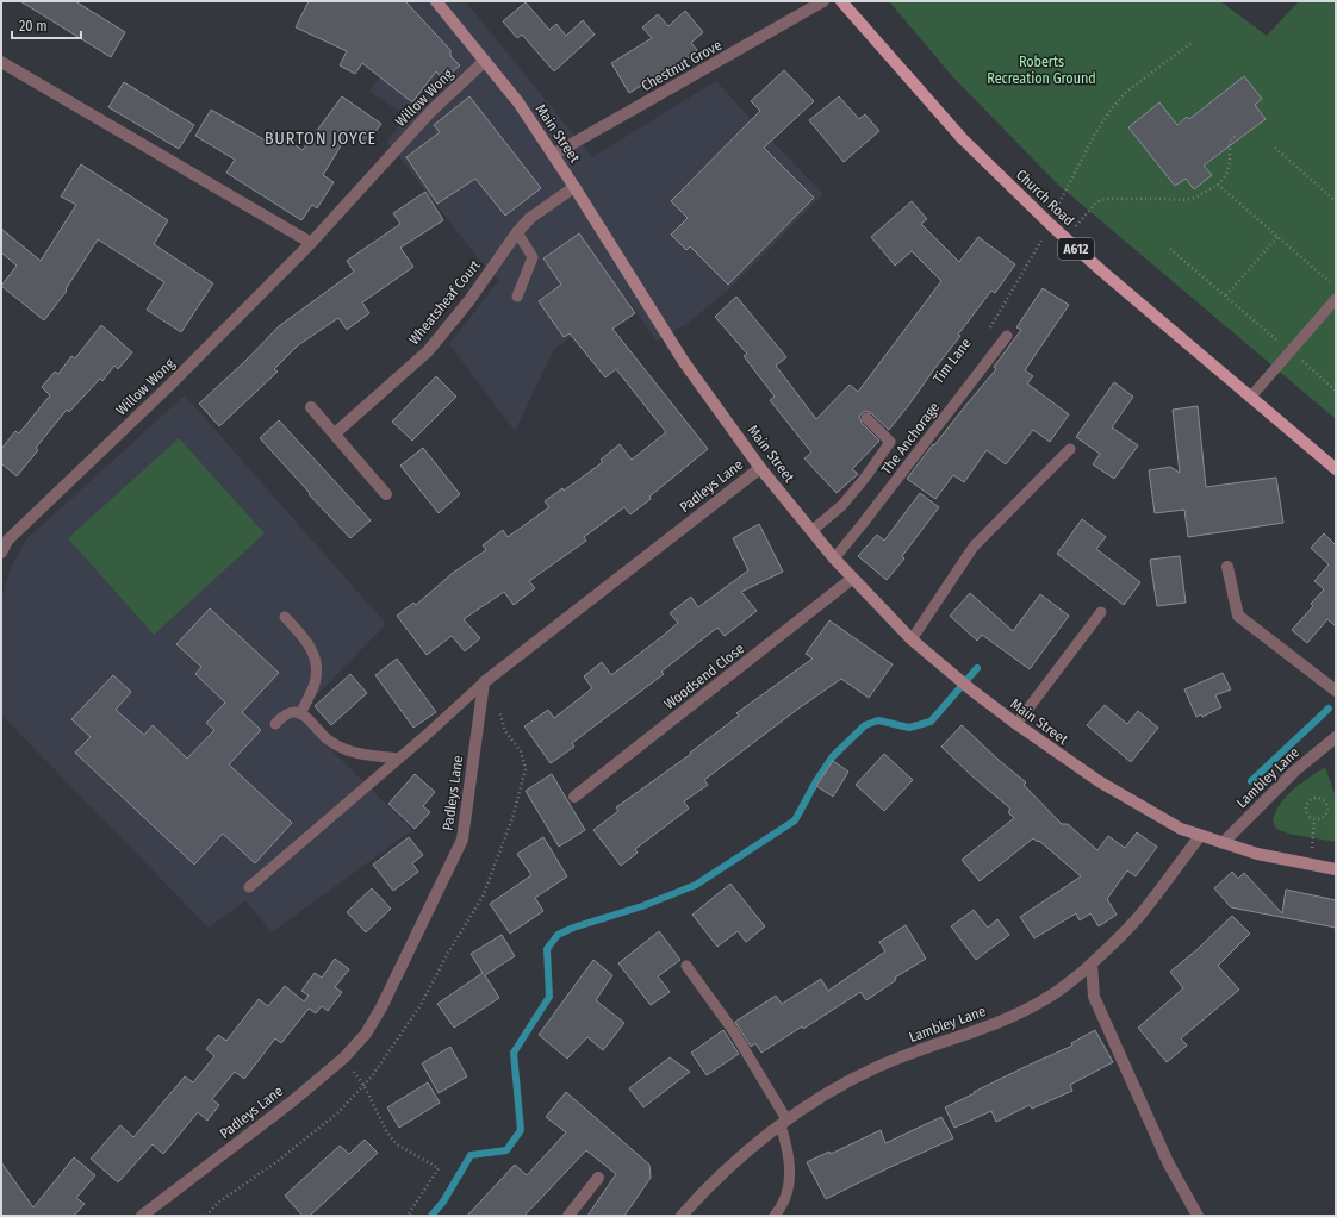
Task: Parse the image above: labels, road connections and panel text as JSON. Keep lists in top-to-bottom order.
{
  "streets": {
    "main road": ["Church Road", "A612"],
    "street": [
      "Chestnut Grove",
      "Willow Wong",
      "Main Street",
      "Wheatsheaf Court",
      "Padleys Lane",
      "Woodsend Close",
      "Lambley Lane"
    ],
    "lane": ["The Anchorage"],
    "path": ["Tim Lane"]
  },
  "crossings": [
    ["Chestnut Grove", "Main Street"],
    ["Willow Wong", "Main Street"],
    ["Main Street", "Wheatsheaf Court"],
    ["Main Street", "The Anchorage"],
    ["Main Street", "Padleys Lane"],
    ["Main Street", "Woodsend Close"],
    ["Main Street", "Lambley Lane"],
    ["Church Road", "Tim Lane"]
  ],
  "districts": ["BURTON JOYCE"],
  "parks": ["Roberts Recreation Ground"],
  "scale_bar": "20 m"
}
